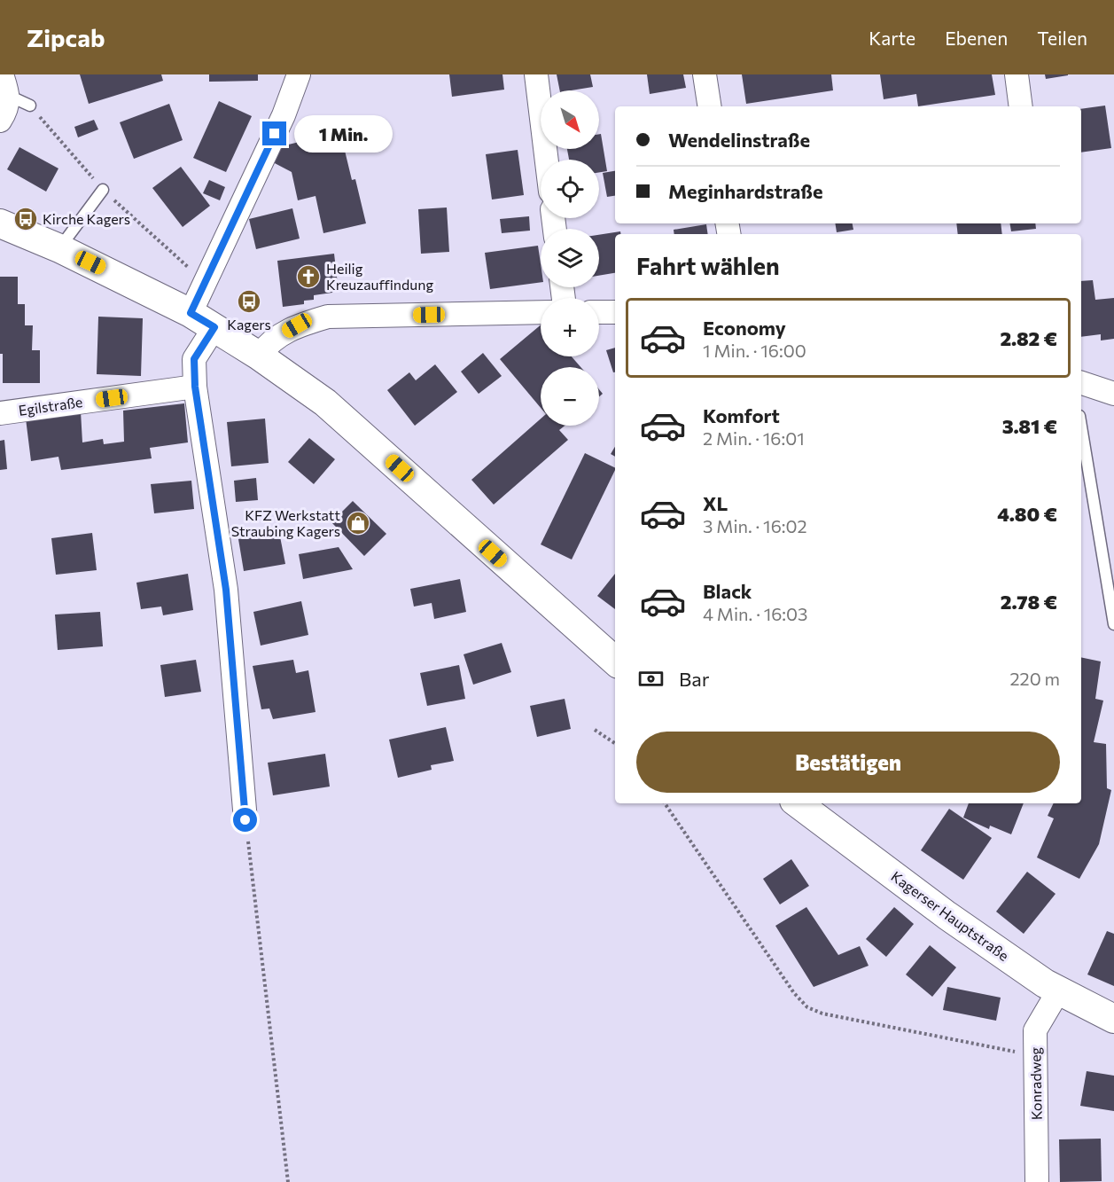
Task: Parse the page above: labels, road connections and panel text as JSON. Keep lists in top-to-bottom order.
{
  "streets": {
    "street": ["Egilstraße", "Kagerser Hauptstraße", "Konradweg"]
  },
  "crossings": [
    ["Kagerser Hauptstraße", "Konradweg"]
  ],
  "places": {
    "bus stop": ["Kirche Kagers", "Kagers"],
    "church": ["Heilig Kreuzauffindung"],
    "shop": ["KFZ Werkstatt Straubing Kagers"]
  },
  "north": "bottom right",
  "page": {
    "header": "Zipcab",
    "nav": ["Karte", "Ebenen", "Teilen"],
    "map_buttons": ["+", "−"],
    "banner": ["Wendelinstraße", "Meginhardstraße"],
    "bubble": "1 Min.",
    "heading": "Fahrt wählen",
    "list": [
      {
        "name": "Economy",
        "note": "1 Min. · 16:00",
        "value": "2.82 €"
      },
      {
        "name": "Komfort",
        "note": "2 Min. · 16:01",
        "value": "3.81 €"
      },
      {
        "name": "XL",
        "note": "3 Min. · 16:02",
        "value": "4.80 €"
      },
      {
        "name": "Black",
        "note": "4 Min. · 16:03",
        "value": "2.78 €"
      }
    ],
    "pay": ["Bar", "220 m"],
    "buttons": "Bestätigen"
  }
}
